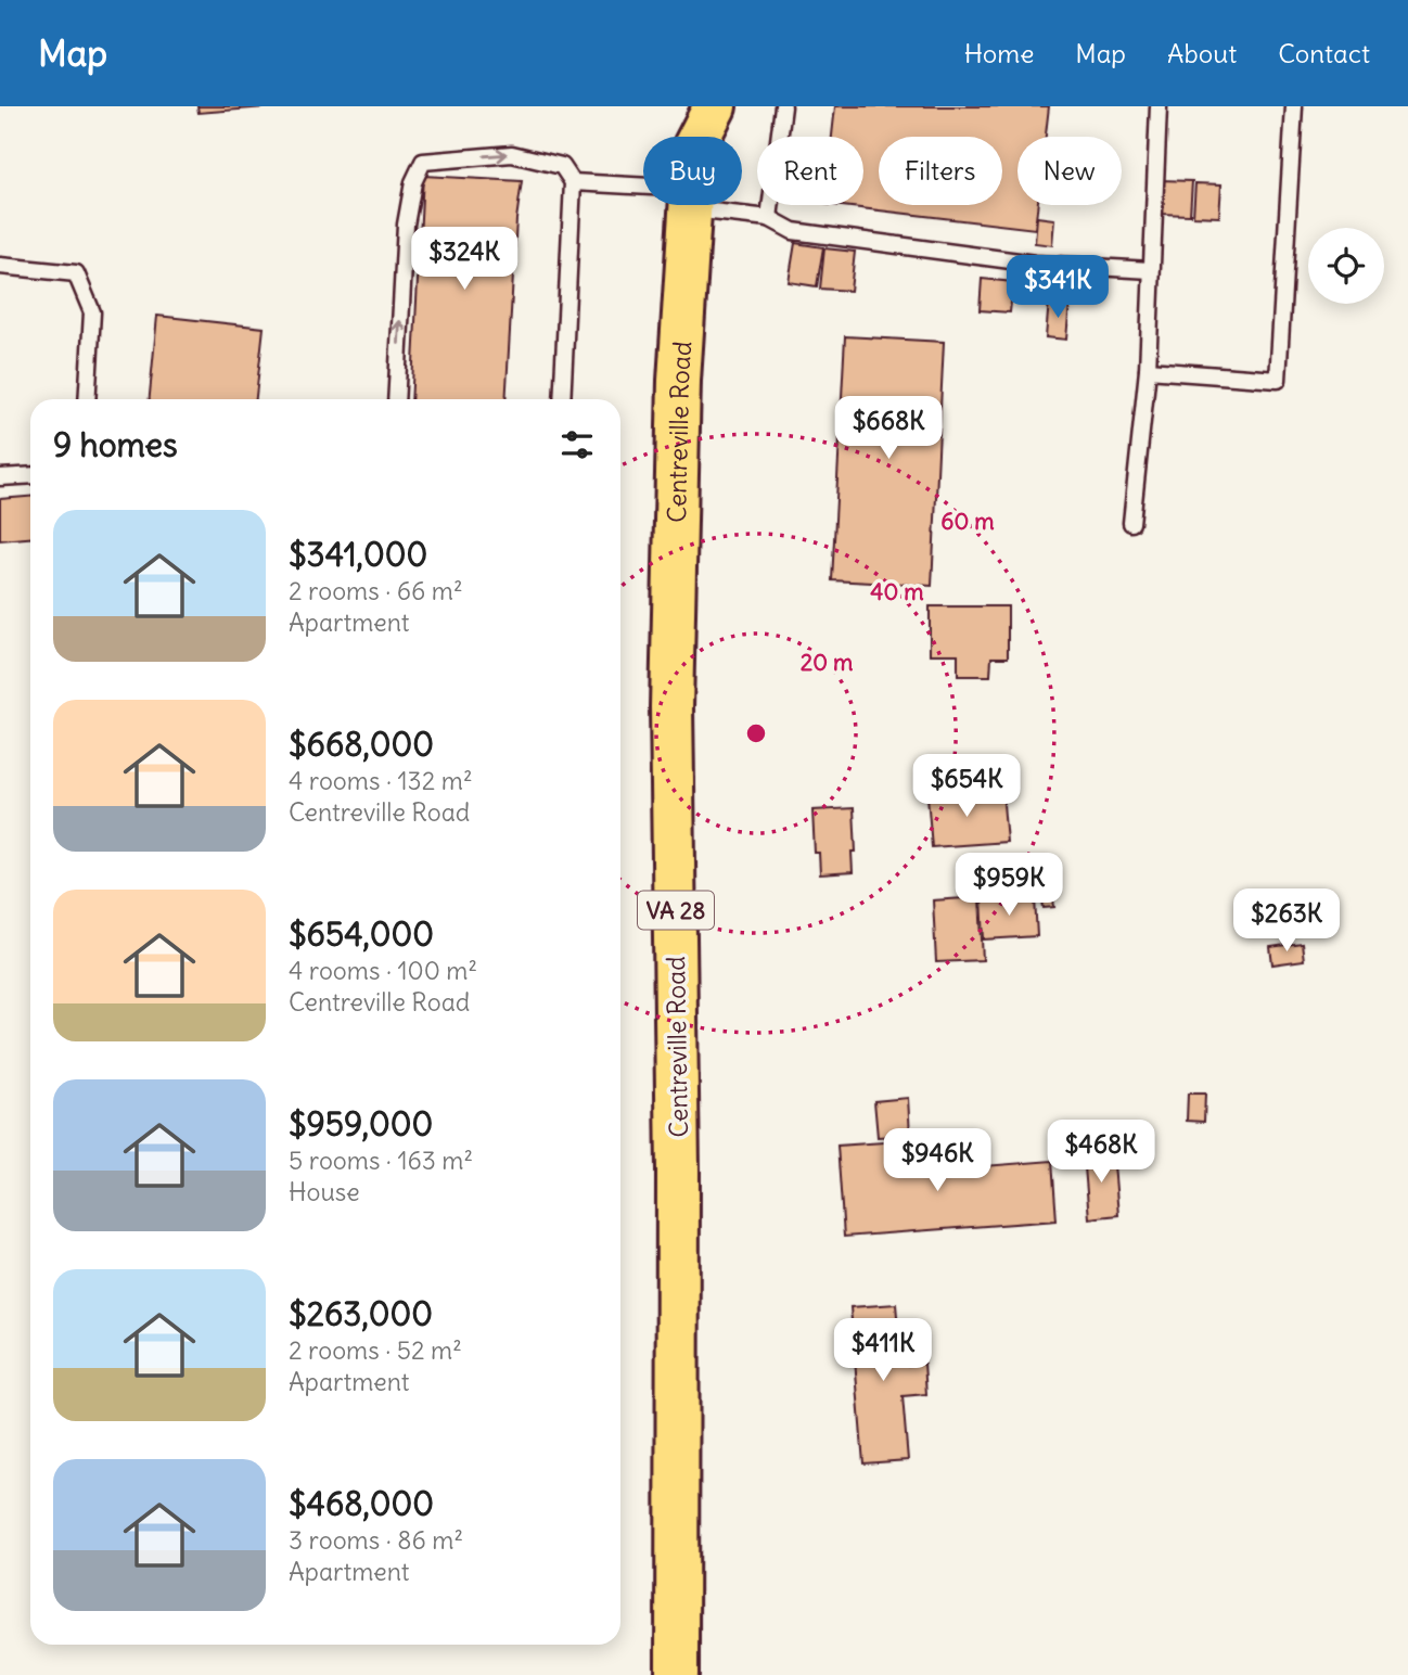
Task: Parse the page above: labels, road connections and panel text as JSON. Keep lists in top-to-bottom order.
{
  "streets": {
    "highway": ["Centreville Road", "VA 28"]
  },
  "page": {
    "header": "Map",
    "nav": [
      "Home",
      "Map",
      "About",
      "Contact"
    ],
    "chip": [
      "Buy",
      "Rent",
      "Filters",
      "New"
    ],
    "price": [
      "$324K",
      "$341K",
      "$668K",
      "$654K",
      "$959K",
      "$263K",
      "$468K",
      "$946K",
      "$411K"
    ],
    "heading": "9 homes",
    "list": [
      {
        "name": "$341,000",
        "note": "2 rooms · 66 m² · Apartment"
      },
      {
        "name": "$668,000",
        "note": "4 rooms · 132 m² · Centreville Road"
      },
      {
        "name": "$654,000",
        "note": "4 rooms · 100 m² · Centreville Road"
      },
      {
        "name": "$959,000",
        "note": "5 rooms · 163 m² · House"
      },
      {
        "name": "$263,000",
        "note": "2 rooms · 52 m² · Apartment"
      },
      {
        "name": "$468,000",
        "note": "3 rooms · 86 m² · Apartment"
      }
    ]
  },
  "rings": ["60 m", "40 m", "20 m"]
}
